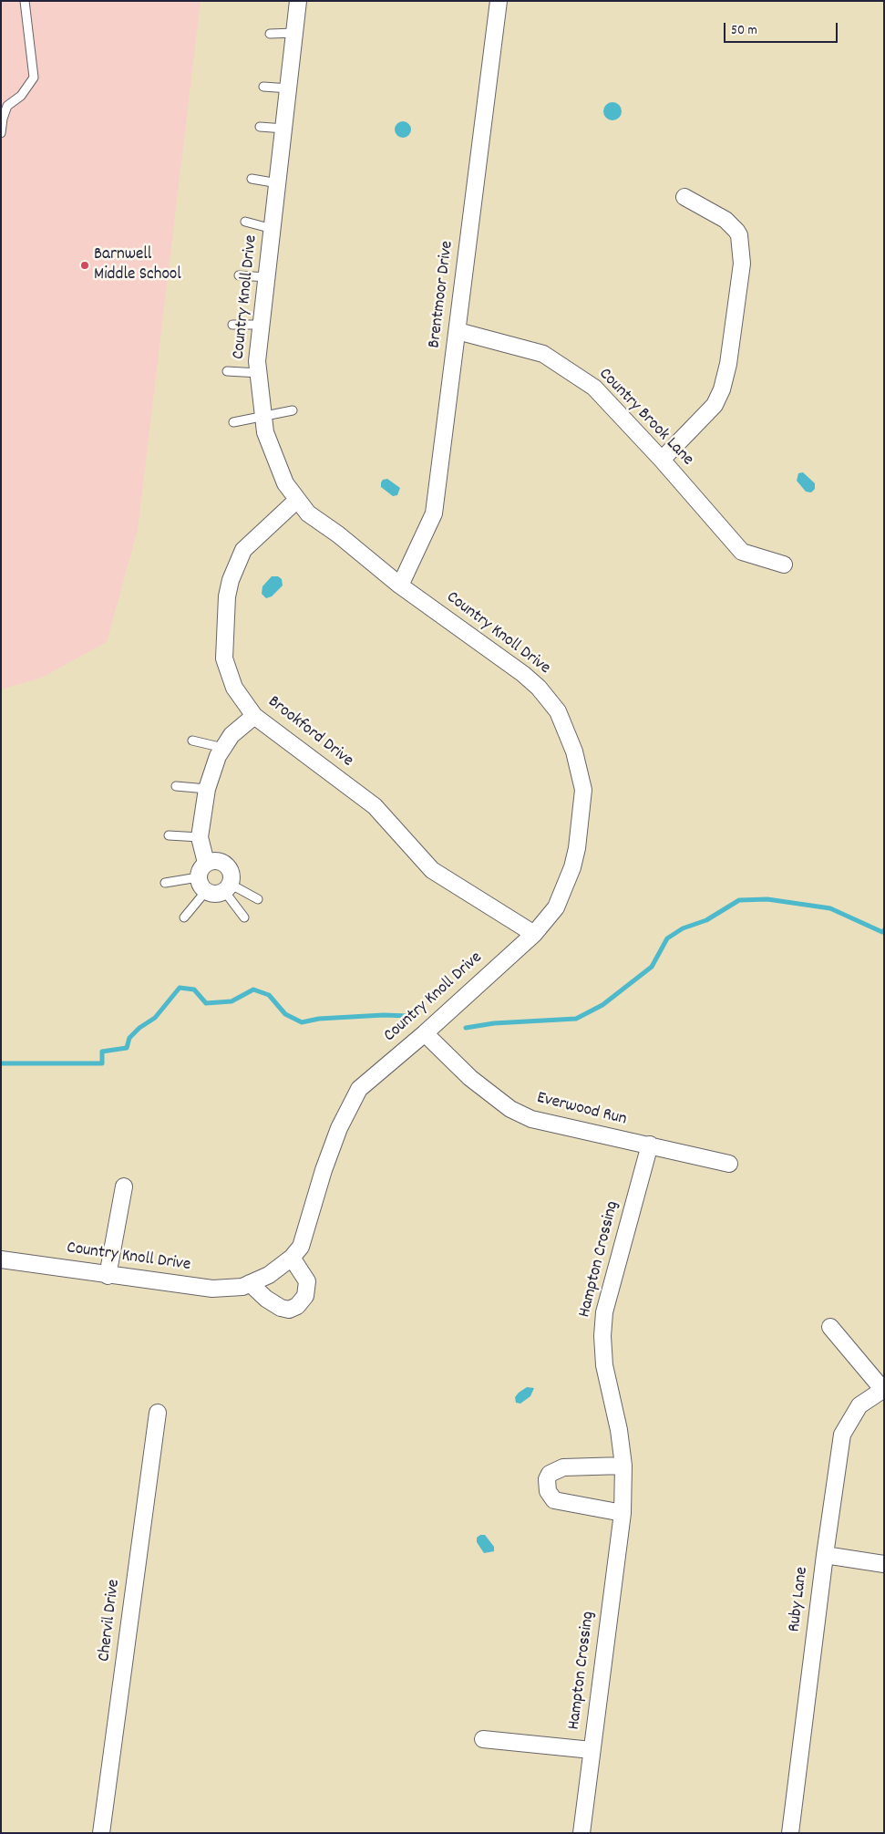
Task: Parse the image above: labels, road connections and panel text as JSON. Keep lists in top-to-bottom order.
{
  "streets": {
    "street": [
      "Brentmoor Drive",
      "Country Knoll Drive",
      "Country Brook Lane",
      "Brookford Drive",
      "Everwood Run",
      "Hampton Crossing",
      "Ruby Lane",
      "Chervil Drive"
    ]
  },
  "crossings": [
    ["Brentmoor Drive", "Country Knoll Drive"],
    ["Brentmoor Drive", "Country Brook Lane"],
    ["Country Knoll Drive", "Brookford Drive"],
    ["Country Knoll Drive", "Everwood Run"],
    ["Everwood Run", "Hampton Crossing"]
  ],
  "places": ["Barnwell Middle School"],
  "scale_bar": "50 m"
}
